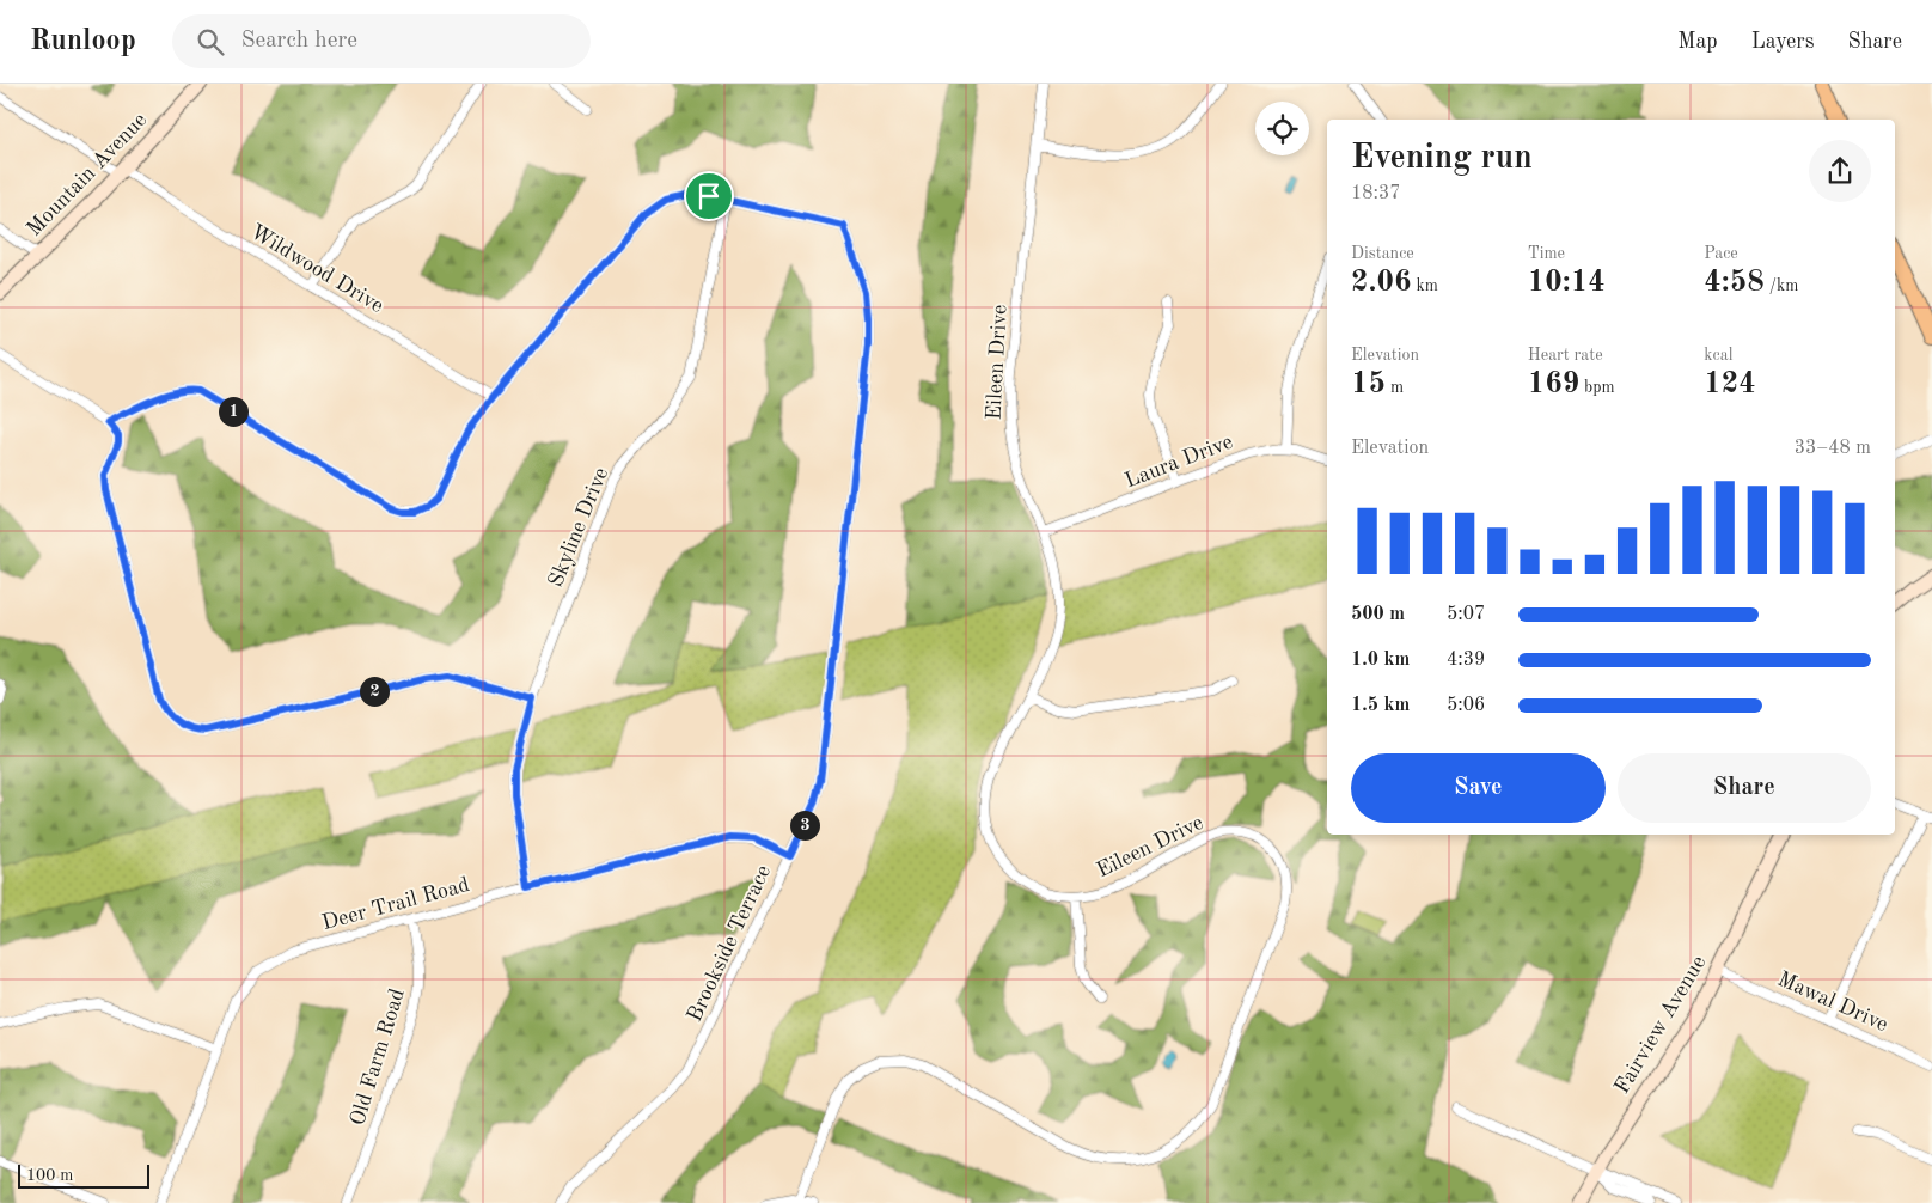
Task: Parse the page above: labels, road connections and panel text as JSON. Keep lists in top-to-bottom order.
{
  "streets": {
    "main road": ["Mountain Avenue", "Fairview Avenue"],
    "street": [
      "Wildwood Drive",
      "Eileen Drive",
      "Laura Drive",
      "Skyline Drive",
      "Deer Trail Road",
      "Brookside Terrace",
      "Mawal Drive",
      "Old Farm Road"
    ]
  },
  "crossings": [
    ["Mountain Avenue", "Wildwood Drive"],
    ["Eileen Drive", "Laura Drive"],
    ["Skyline Drive", "Deer Trail Road"],
    ["Skyline Drive", "Brookside Terrace"],
    ["Deer Trail Road", "Brookside Terrace"],
    ["Deer Trail Road", "Old Farm Road"],
    ["Mawal Drive", "Fairview Avenue"]
  ],
  "scale_bar": "100 m",
  "page": {
    "header": "Runloop",
    "search": "Search here",
    "nav": ["Map", "Layers", "Share"],
    "heading": ["Evening run", "18:37"],
    "stats": [
      ["Distance", "2.06 km"],
      ["Time", "10:14"],
      ["Pace", "4:58 /km"],
      ["Elevation", "15 m"],
      ["Heart rate", "169 bpm"],
      ["kcal", "124"]
    ],
    "pins": ["1", "2", "3"],
    "chart": ["Elevation", "33–48 m"],
    "list": [
      {
        "name": "500 m",
        "note": "5:07"
      },
      {
        "name": "1.0 km",
        "note": "4:39"
      },
      {
        "name": "1.5 km",
        "note": "5:06"
      }
    ],
    "buttons": ["Save", "Share"],
    "scale": "100 m"
  }
}
